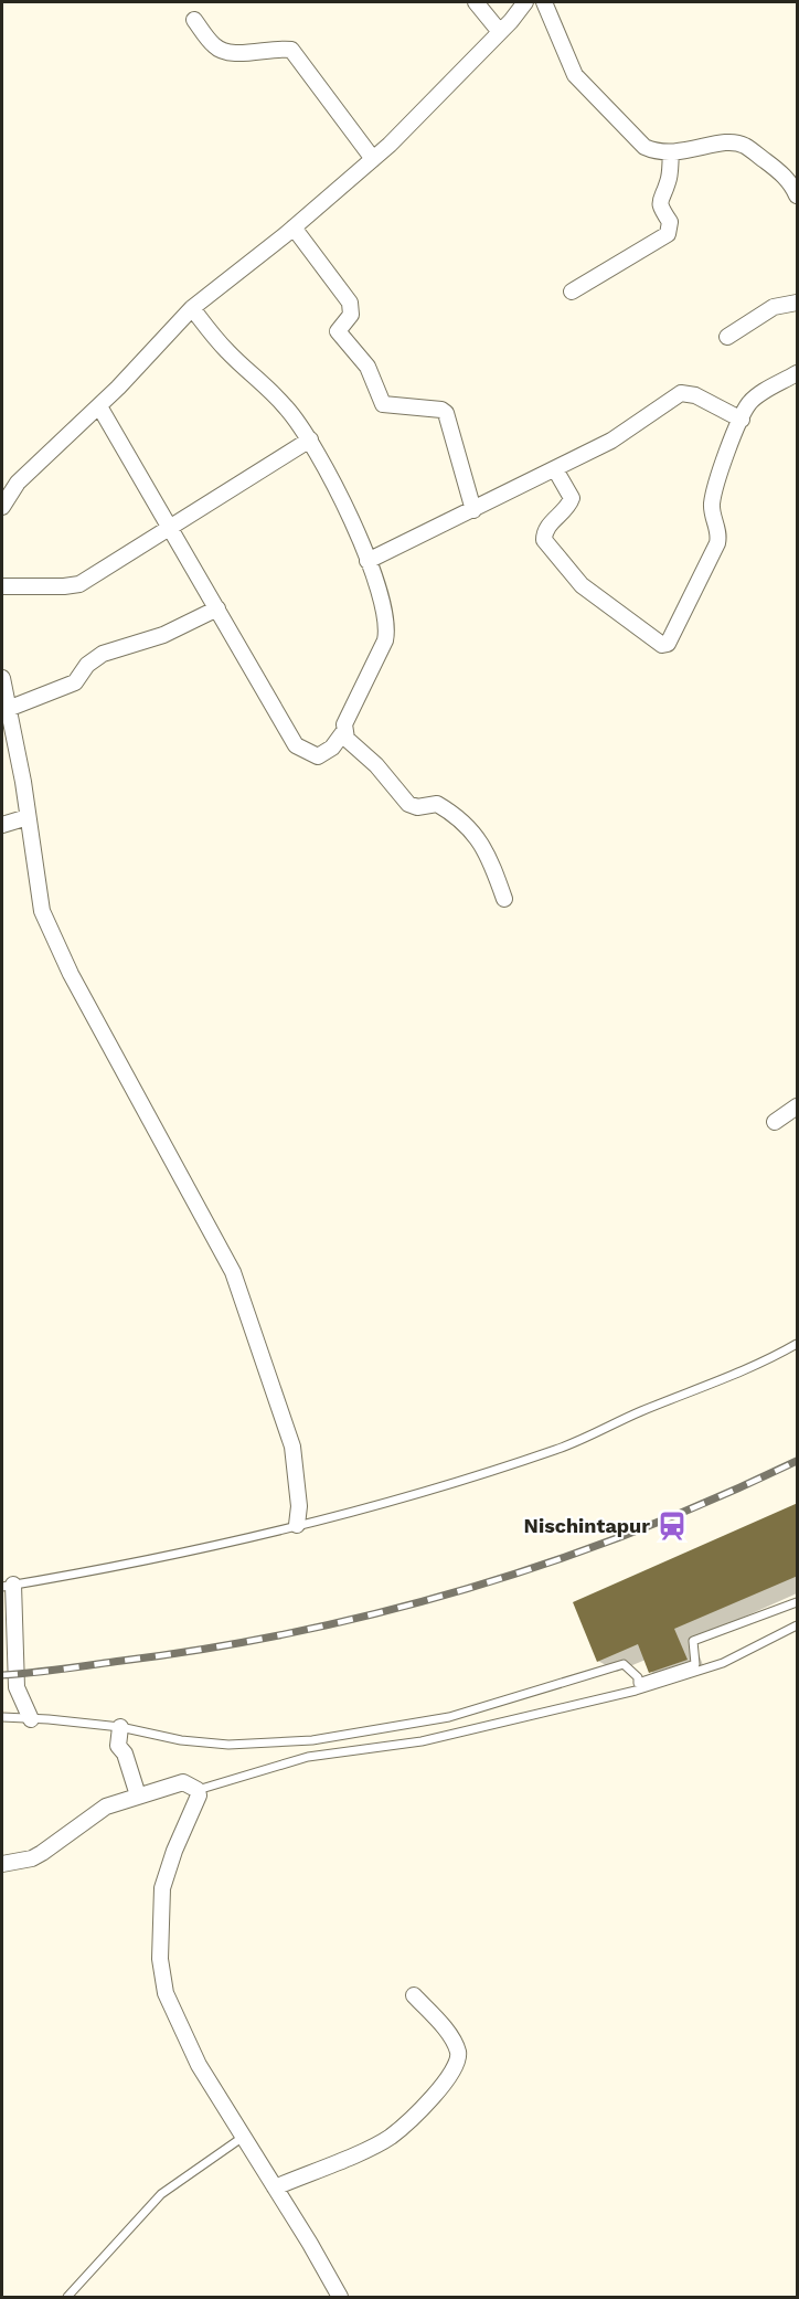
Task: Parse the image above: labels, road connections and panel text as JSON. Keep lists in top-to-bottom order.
{
  "places": {
    "station": ["Nischintapur"]
  }
}
